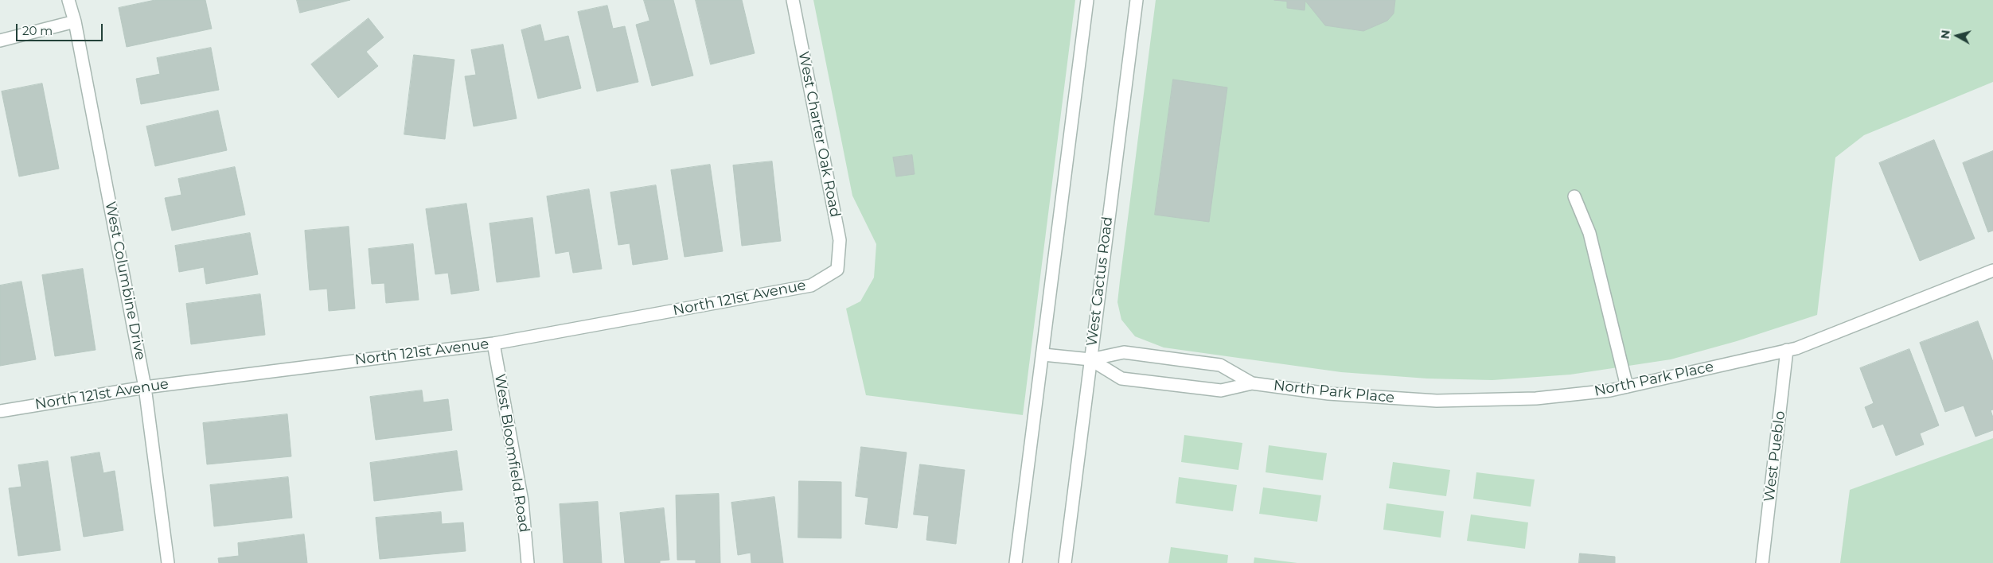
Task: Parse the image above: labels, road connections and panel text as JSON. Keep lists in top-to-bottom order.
{
  "streets": {
    "street": [
      "West Charter Oak Road",
      "West Columbine Drive",
      "West Cactus Road",
      "North 121st Avenue",
      "North Park Place",
      "West Bloomfield Road",
      "West Pueblo"
    ]
  },
  "crossings": [
    ["West Charter Oak Road", "North 121st Avenue"],
    ["West Columbine Drive", "North 121st Avenue"],
    ["West Cactus Road", "North Park Place"],
    ["North 121st Avenue", "West Bloomfield Road"],
    ["North Park Place", "West Pueblo"]
  ],
  "scale_bar": "20 m",
  "north": "left"
}
